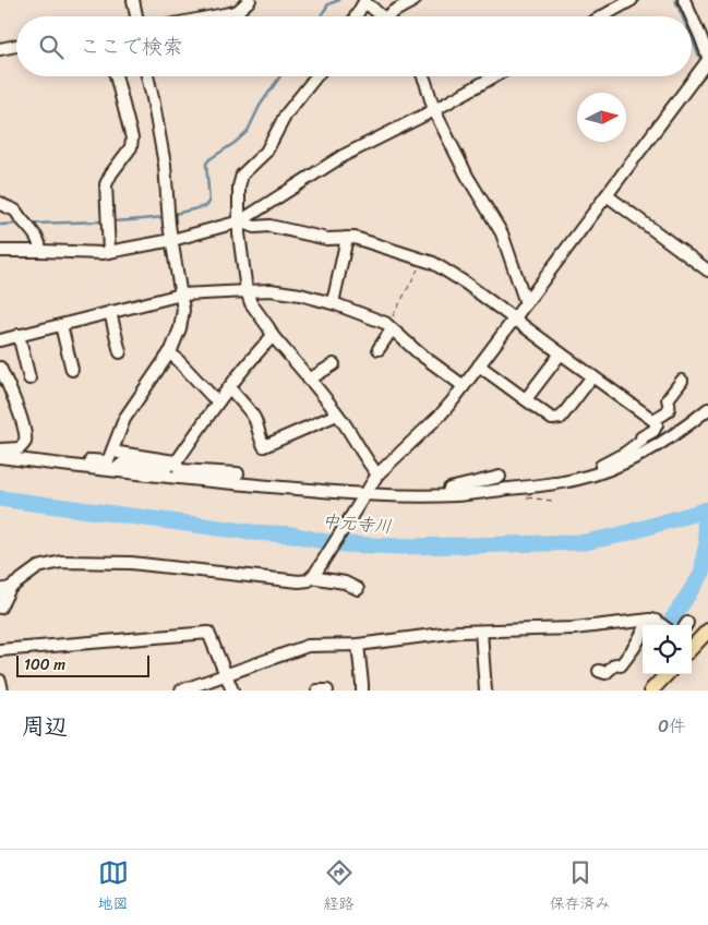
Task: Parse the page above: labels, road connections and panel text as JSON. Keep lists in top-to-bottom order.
{
  "water": ["中元寺川"],
  "scale_bar": "100 m",
  "north": "right",
  "page": {
    "search": "ここで検索",
    "scale": "100 m",
    "heading": ["周辺", "0件"],
    "nav": ["地図", "経路", "保存済み"]
  }
}
